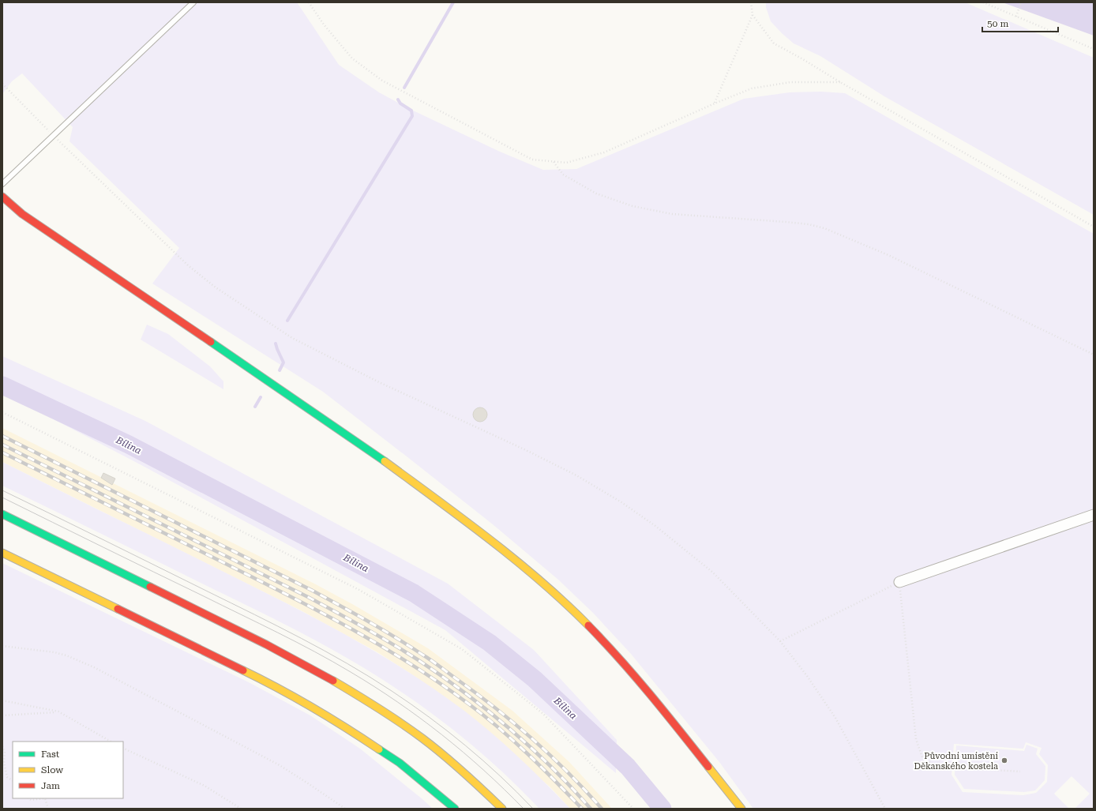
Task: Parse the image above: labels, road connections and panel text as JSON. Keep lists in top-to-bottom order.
{
  "water": ["Bílina"],
  "places": ["Původní umístění Děkanského kostela"],
  "legend": ["Fast", "Slow", "Jam"],
  "scale_bar": "50 m"
}
